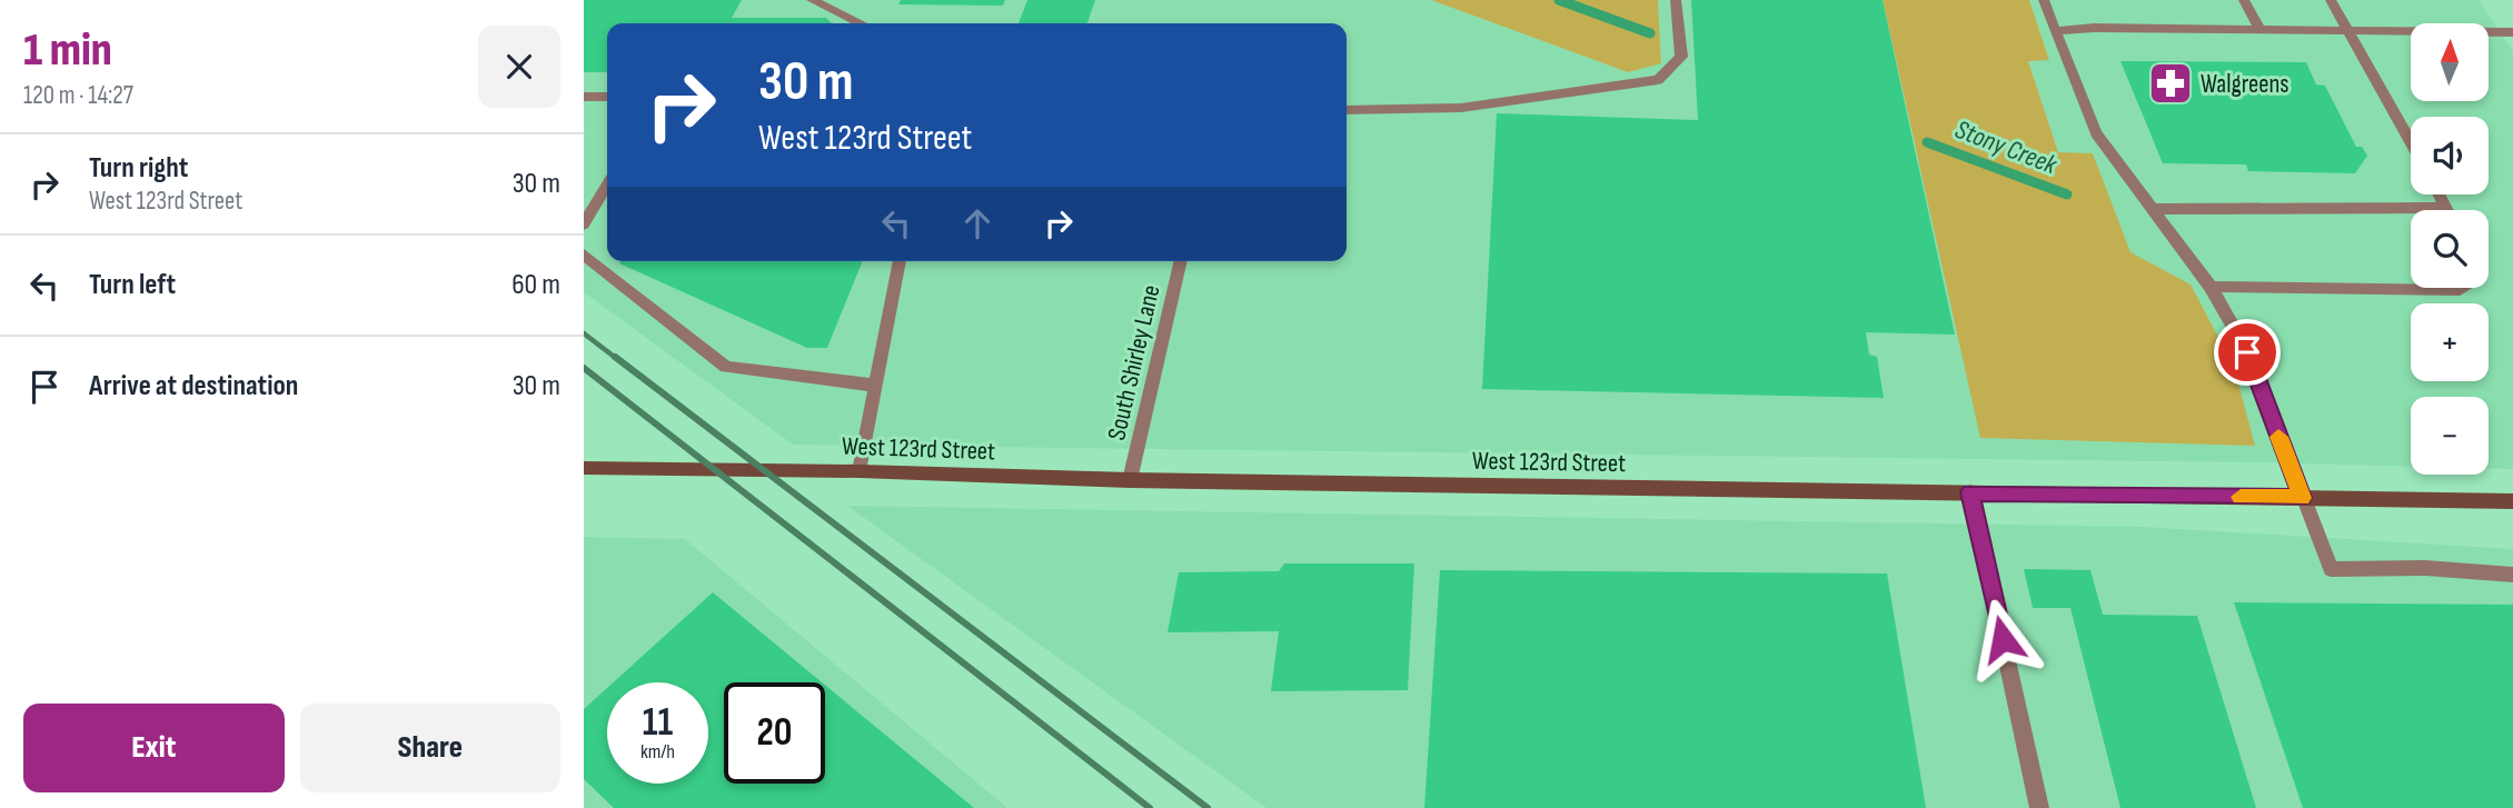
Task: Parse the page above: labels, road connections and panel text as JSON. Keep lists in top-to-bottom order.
{
  "streets": {
    "street": ["South Shirley Lane", "West 123rd Street"]
  },
  "crossings": [
    ["South Shirley Lane", "West 123rd Street"]
  ],
  "water": ["Stony Creek"],
  "places": {
    "pharmacy": ["Walgreens"]
  },
  "north": "top",
  "page": {
    "heading": ["1 min", "120 m · 14:27"],
    "map_buttons": ["+", "−"],
    "turn": ["30 m", "West 123rd Street"],
    "list": [
      {
        "name": "Turn right",
        "note": "West 123rd Street",
        "value": "30 m"
      },
      {
        "name": "Turn left",
        "value": "60 m"
      },
      {
        "name": "Arrive at destination",
        "value": "30 m"
      }
    ],
    "speed": "11 km/h",
    "limit": "20",
    "buttons": ["Exit", "Share"]
  }
}
